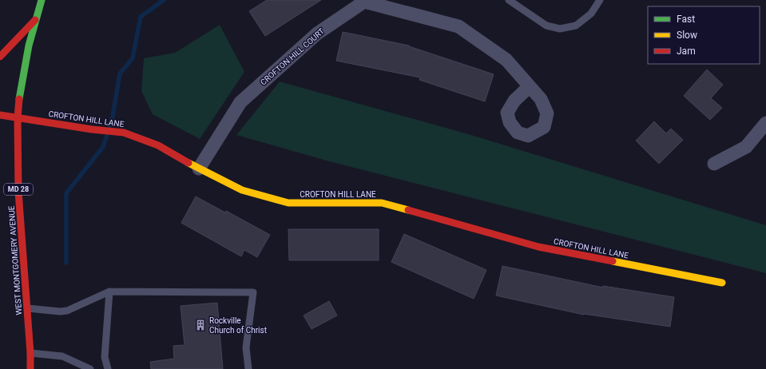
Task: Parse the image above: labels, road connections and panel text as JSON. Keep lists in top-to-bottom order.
{
  "streets": {
    "street": [
      "CROFTON HILL COURT",
      "CROFTON HILL LANE",
      "MD 28",
      "WEST MONTGOMERY AVENUE"
    ]
  },
  "crossings": [
    ["CROFTON HILL COURT", "CROFTON HILL LANE"],
    ["CROFTON HILL LANE", "WEST MONTGOMERY AVENUE"]
  ],
  "places": {
    "building": ["Rockville Church of Christ"]
  },
  "legend": ["Fast", "Slow", "Jam"]
}
